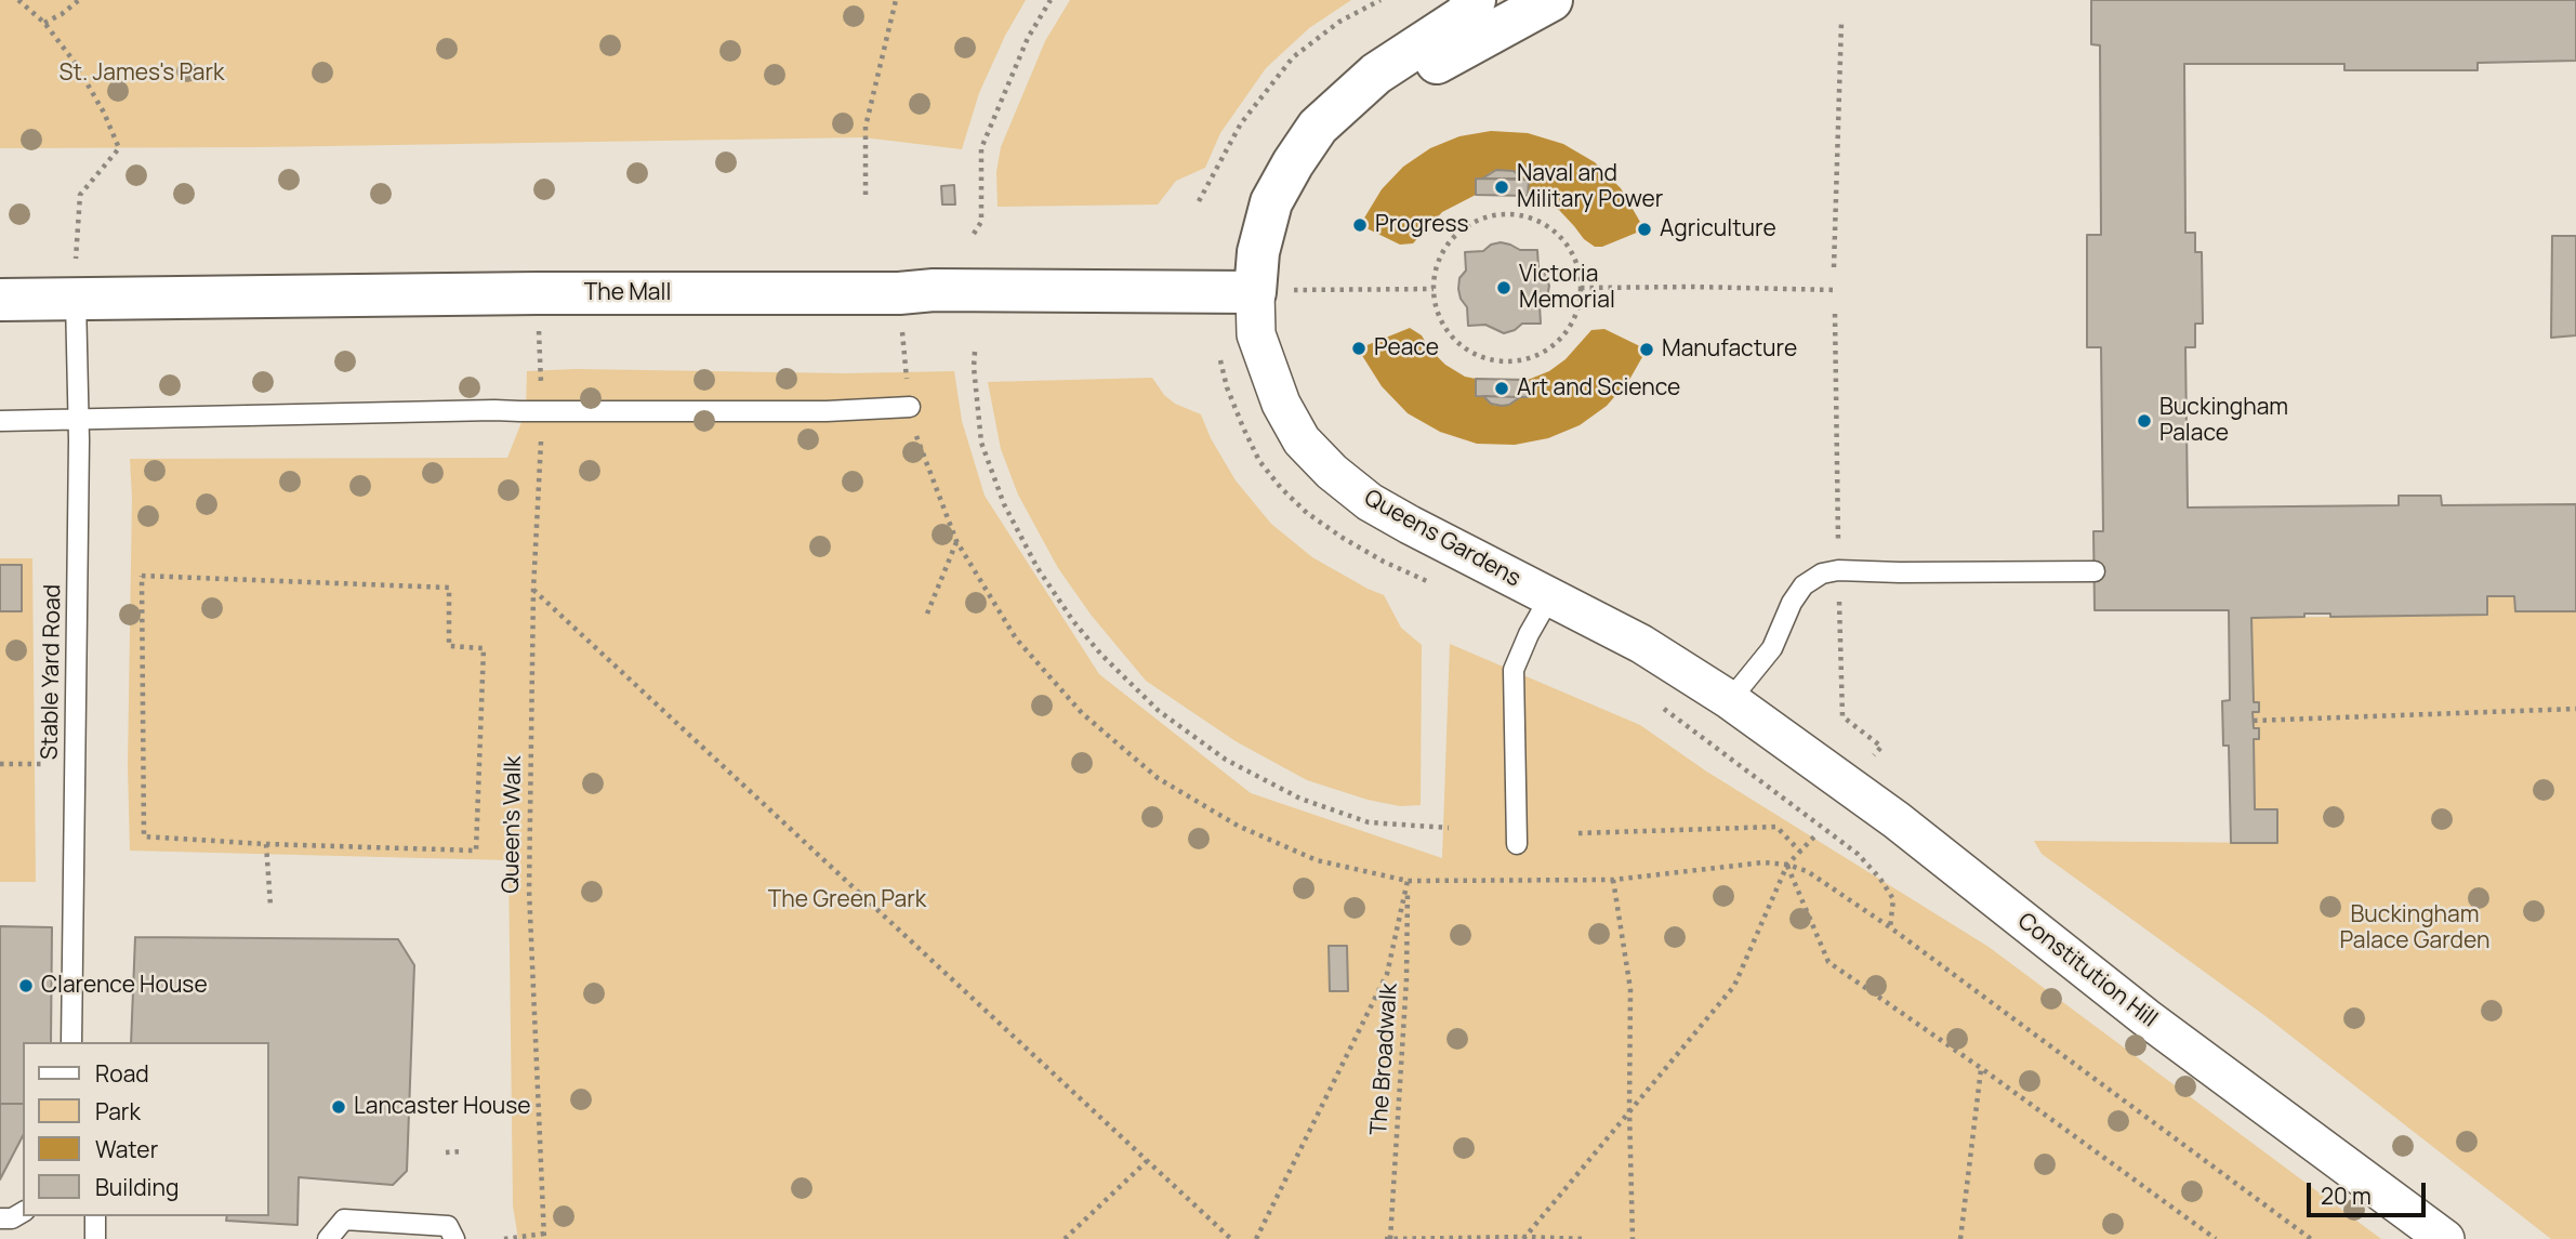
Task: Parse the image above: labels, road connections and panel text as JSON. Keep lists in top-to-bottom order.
{
  "streets": {
    "street": ["The Mall", "Queens Gardens", "Constitution Hill"],
    "lane": ["Stable Yard Road"],
    "path": ["Queen's Walk", "The Broadwalk"]
  },
  "crossings": [
    ["The Mall", "Queens Gardens"],
    ["The Mall", "Stable Yard Road"],
    ["The Mall", "Queen's Walk"],
    ["Queens Gardens", "Constitution Hill"]
  ],
  "parks": ["St. James's Park", "The Green Park", "Buckingham Palace Garden"],
  "places": [
    "Naval and Military Power",
    "Progress",
    "Agriculture",
    "Victoria Memorial",
    "Peace",
    "Manufacture",
    "Art and Science",
    "Buckingham Palace",
    "Clarence House",
    "Lancaster House"
  ],
  "legend": [
    "Road",
    "Park",
    "Water",
    "Building"
  ],
  "scale_bar": "20 m"
}
